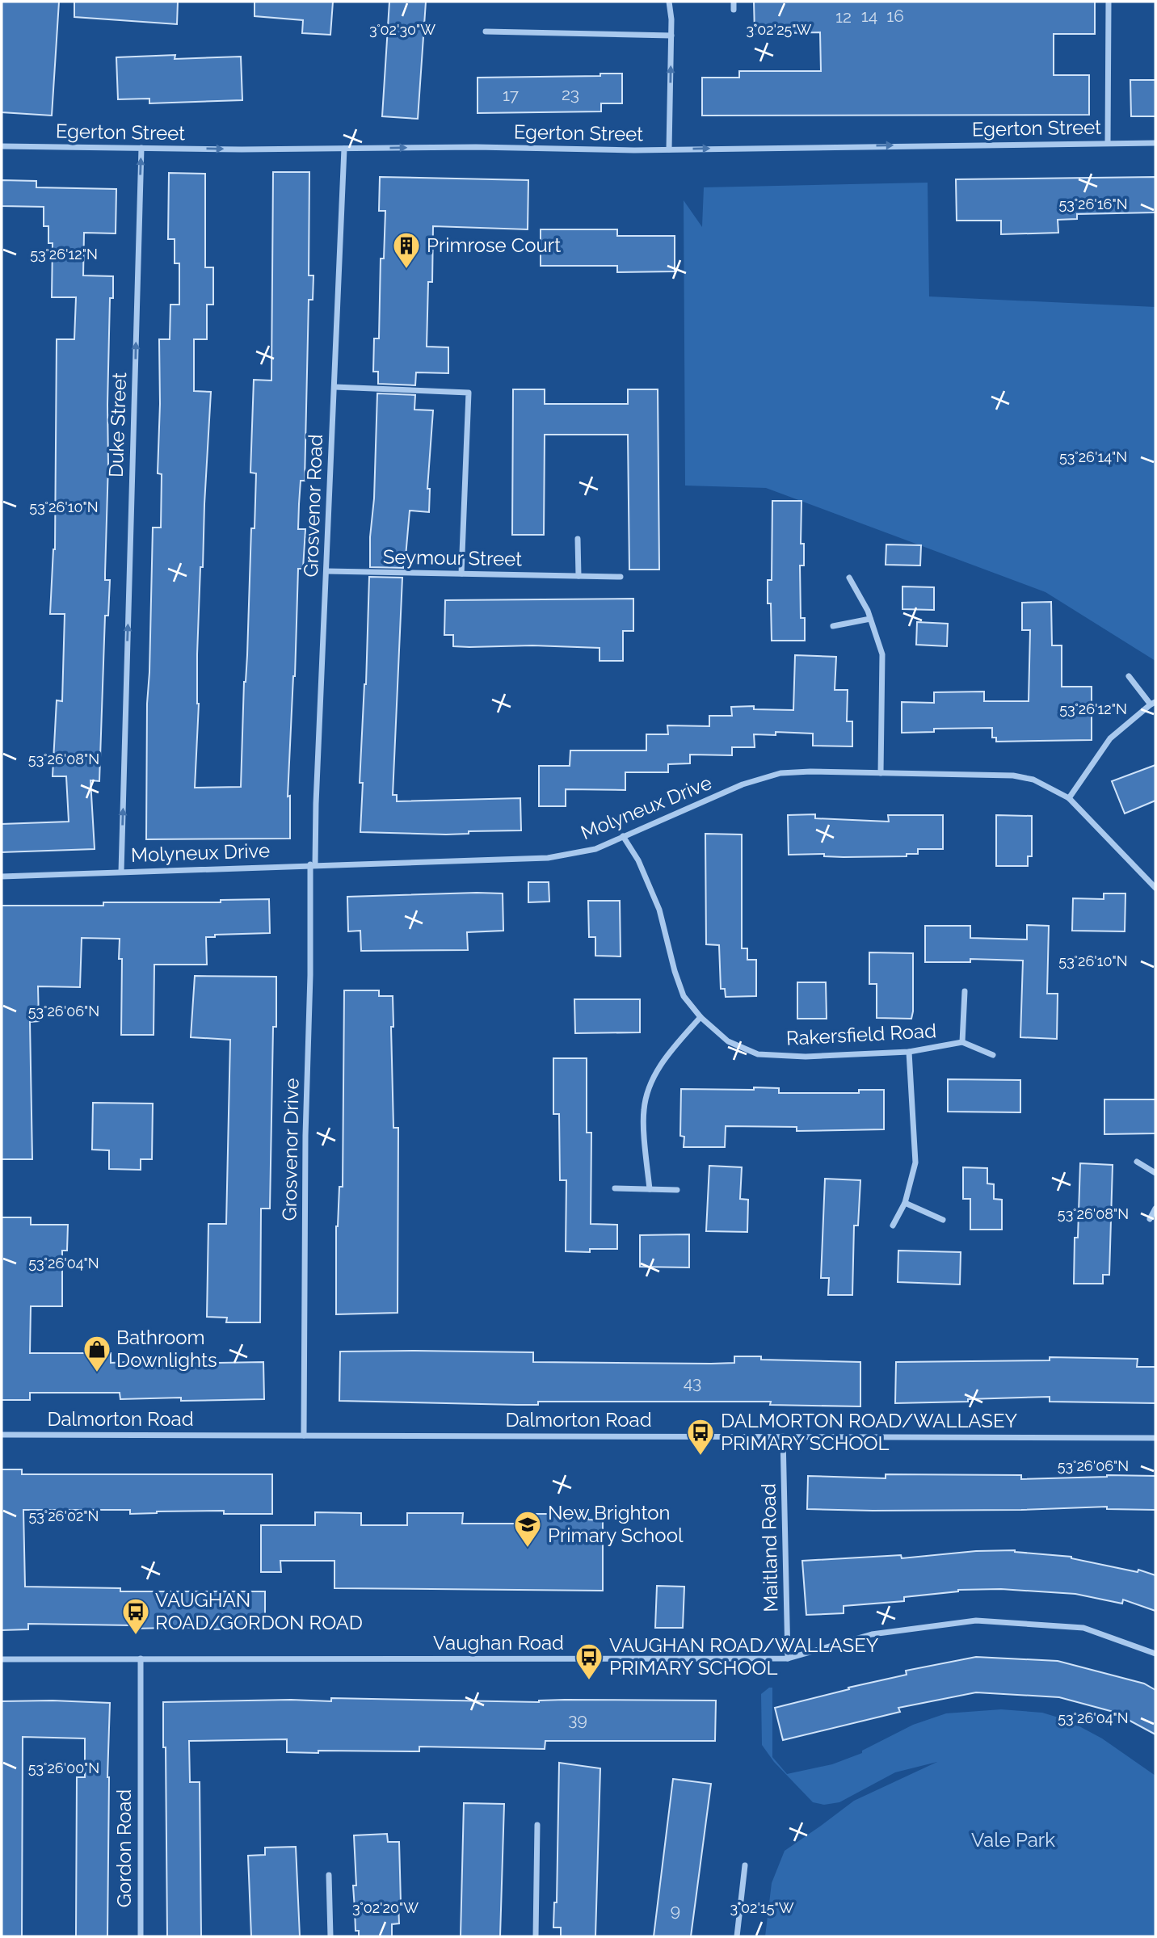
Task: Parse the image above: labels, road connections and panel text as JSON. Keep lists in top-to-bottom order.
{
  "streets": {
    "street": [
      "Egerton Street",
      "Duke Street",
      "Grosvenor Road",
      "Seymour Street",
      "Molyneux Drive",
      "Rakersfield Road",
      "Grosvenor Drive",
      "Dalmorton Road",
      "Maitland Road",
      "Vaughan Road",
      "Gordon Road"
    ]
  },
  "crossings": [
    ["Egerton Street", "Duke Street"],
    ["Egerton Street", "Grosvenor Road"],
    ["Duke Street", "Molyneux Drive"],
    ["Grosvenor Road", "Seymour Street"],
    ["Grosvenor Road", "Molyneux Drive"],
    ["Grosvenor Road", "Grosvenor Drive"],
    ["Molyneux Drive", "Rakersfield Road"],
    ["Molyneux Drive", "Grosvenor Drive"],
    ["Grosvenor Drive", "Dalmorton Road"],
    ["Dalmorton Road", "Maitland Road"],
    ["Maitland Road", "Vaughan Road"],
    ["Vaughan Road", "Gordon Road"]
  ],
  "one_way": ["Egerton Street", "Duke Street"],
  "parks": ["Vale Park"],
  "places": {
    "building": ["Primrose Court"],
    "shop": ["Bathroom Downlights"],
    "bus stop": ["DALMORTON ROAD/WALLASEY PRIMARY SCHOOL", "VAUGHAN ROAD/GORDON ROAD", "VAUGHAN ROAD/WALLASEY PRIMARY SCHOOL"],
    "school or university": ["New Brighton Primary School"]
  },
  "house_numbers": [
    "14",
    "16",
    "12",
    "23",
    "17",
    "43",
    "39",
    "9"
  ],
  "coordinates": [
    "3°02'30\"W",
    "3°02'25\"W",
    "53°26'16\"N",
    "53°26'12\"N",
    "53°26'14\"N",
    "53°26'10\"N",
    "53°26'08\"N",
    "53°26'06\"N",
    "53°26'04\"N",
    "53°26'02\"N",
    "53°26'00\"N",
    "3°02'20\"W",
    "3°02'15\"W"
  ]
}
